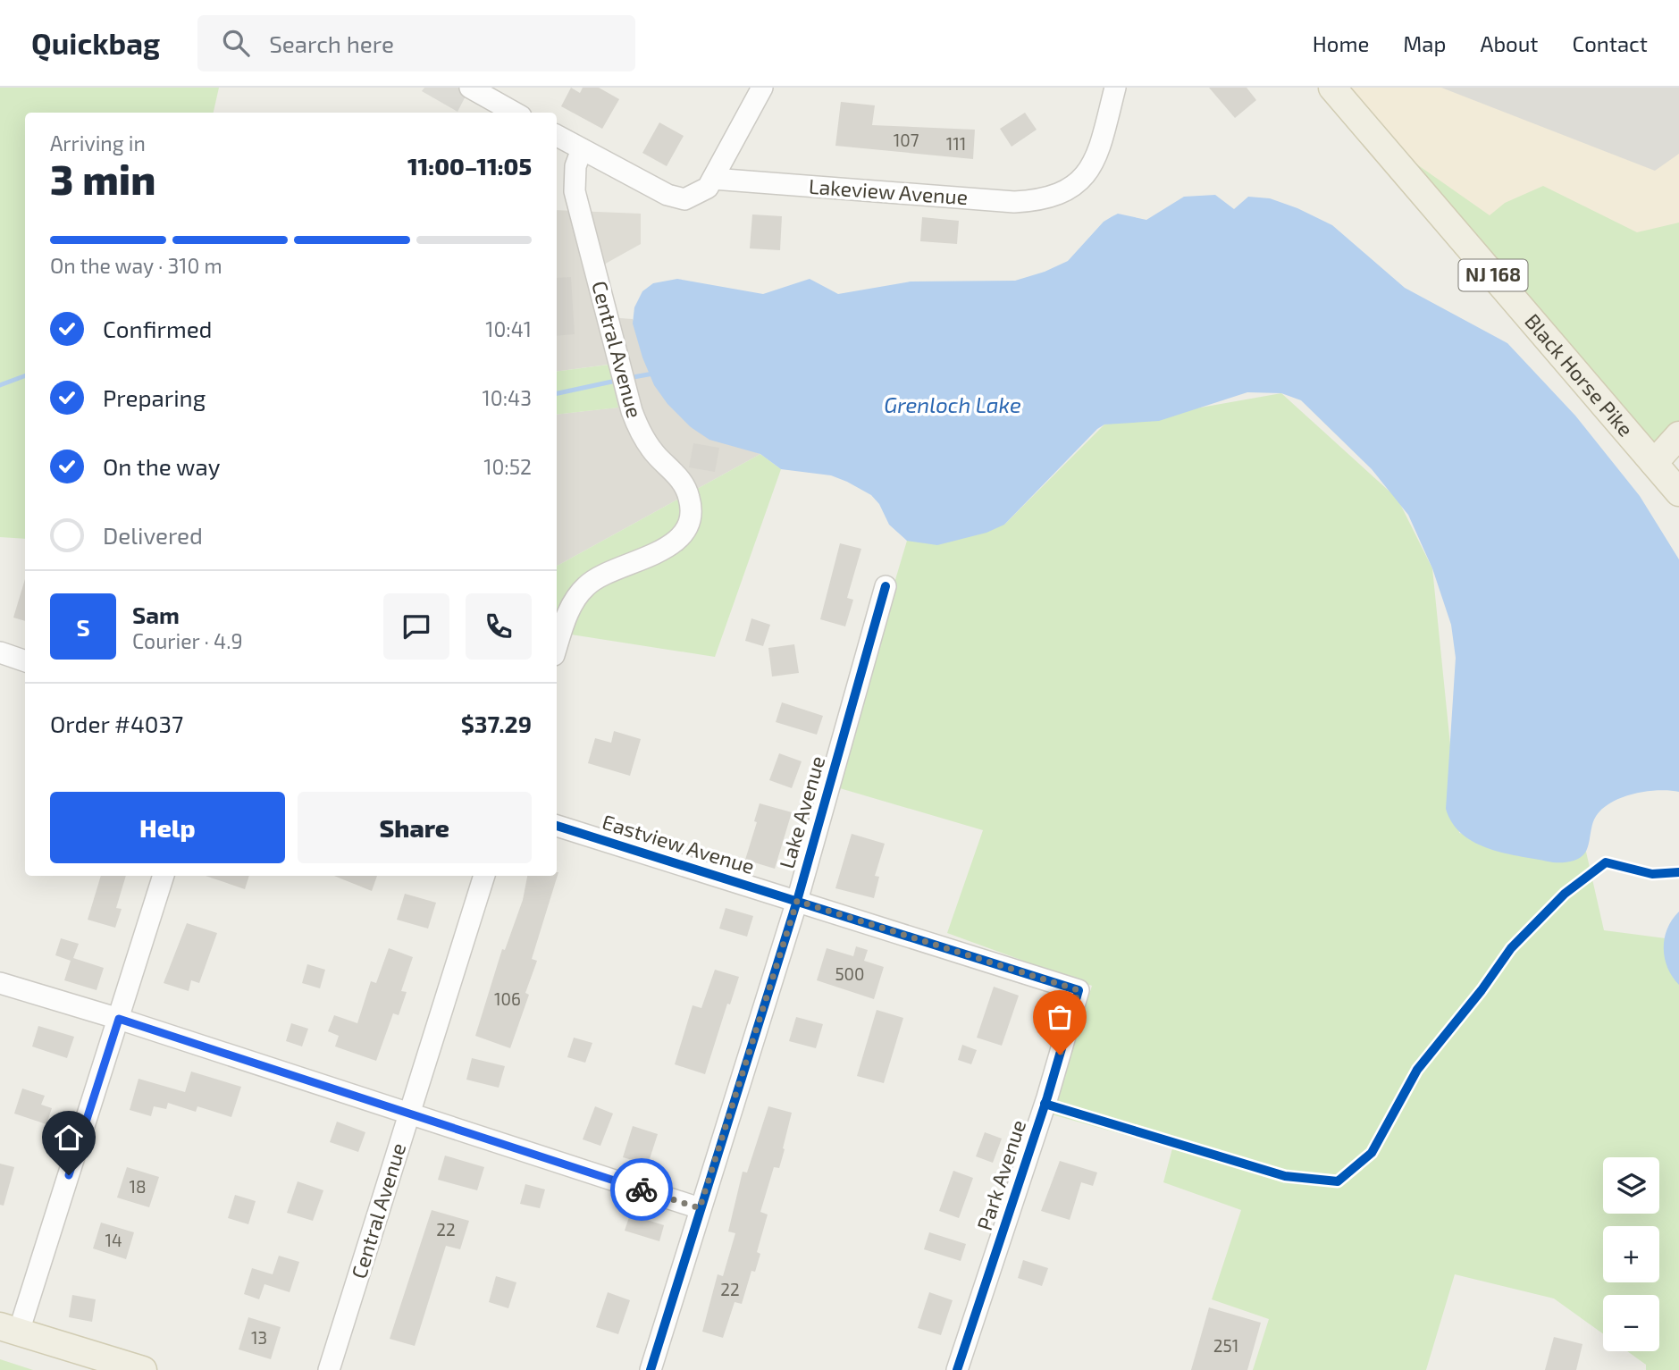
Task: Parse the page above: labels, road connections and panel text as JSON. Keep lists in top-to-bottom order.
{
  "streets": {
    "main road": ["NJ 168", "Black Horse Pike"],
    "street": [
      "Lakeview Avenue",
      "Central Avenue",
      "Lake Avenue",
      "Eastview Avenue",
      "Park Avenue"
    ]
  },
  "crossings": [
    ["Lake Avenue", "Eastview Avenue"],
    ["Eastview Avenue", "Park Avenue"]
  ],
  "water": ["Grenloch Lake"],
  "house_numbers": [
    "107",
    "111",
    "500",
    "106",
    "18",
    "22",
    "14",
    "22",
    "13",
    "251"
  ],
  "page": {
    "header": "Quickbag",
    "search": "Search here",
    "nav": [
      "Home",
      "Map",
      "About",
      "Contact"
    ],
    "heading": ["3 min", "Arriving in", "11:00–11:05"],
    "panel": [
      "Sam",
      "Courier · 4.9",
      "Order #4037",
      "$37.29"
    ],
    "bar": "On the way · 310 m",
    "list": [
      ["Confirmed", "10:41"],
      ["Preparing", "10:43"],
      ["On the way", "10:52"],
      "Delivered"
    ],
    "round": "S",
    "buttons": ["Help", "Share"],
    "map_buttons": ["+", "−"]
  }
}
